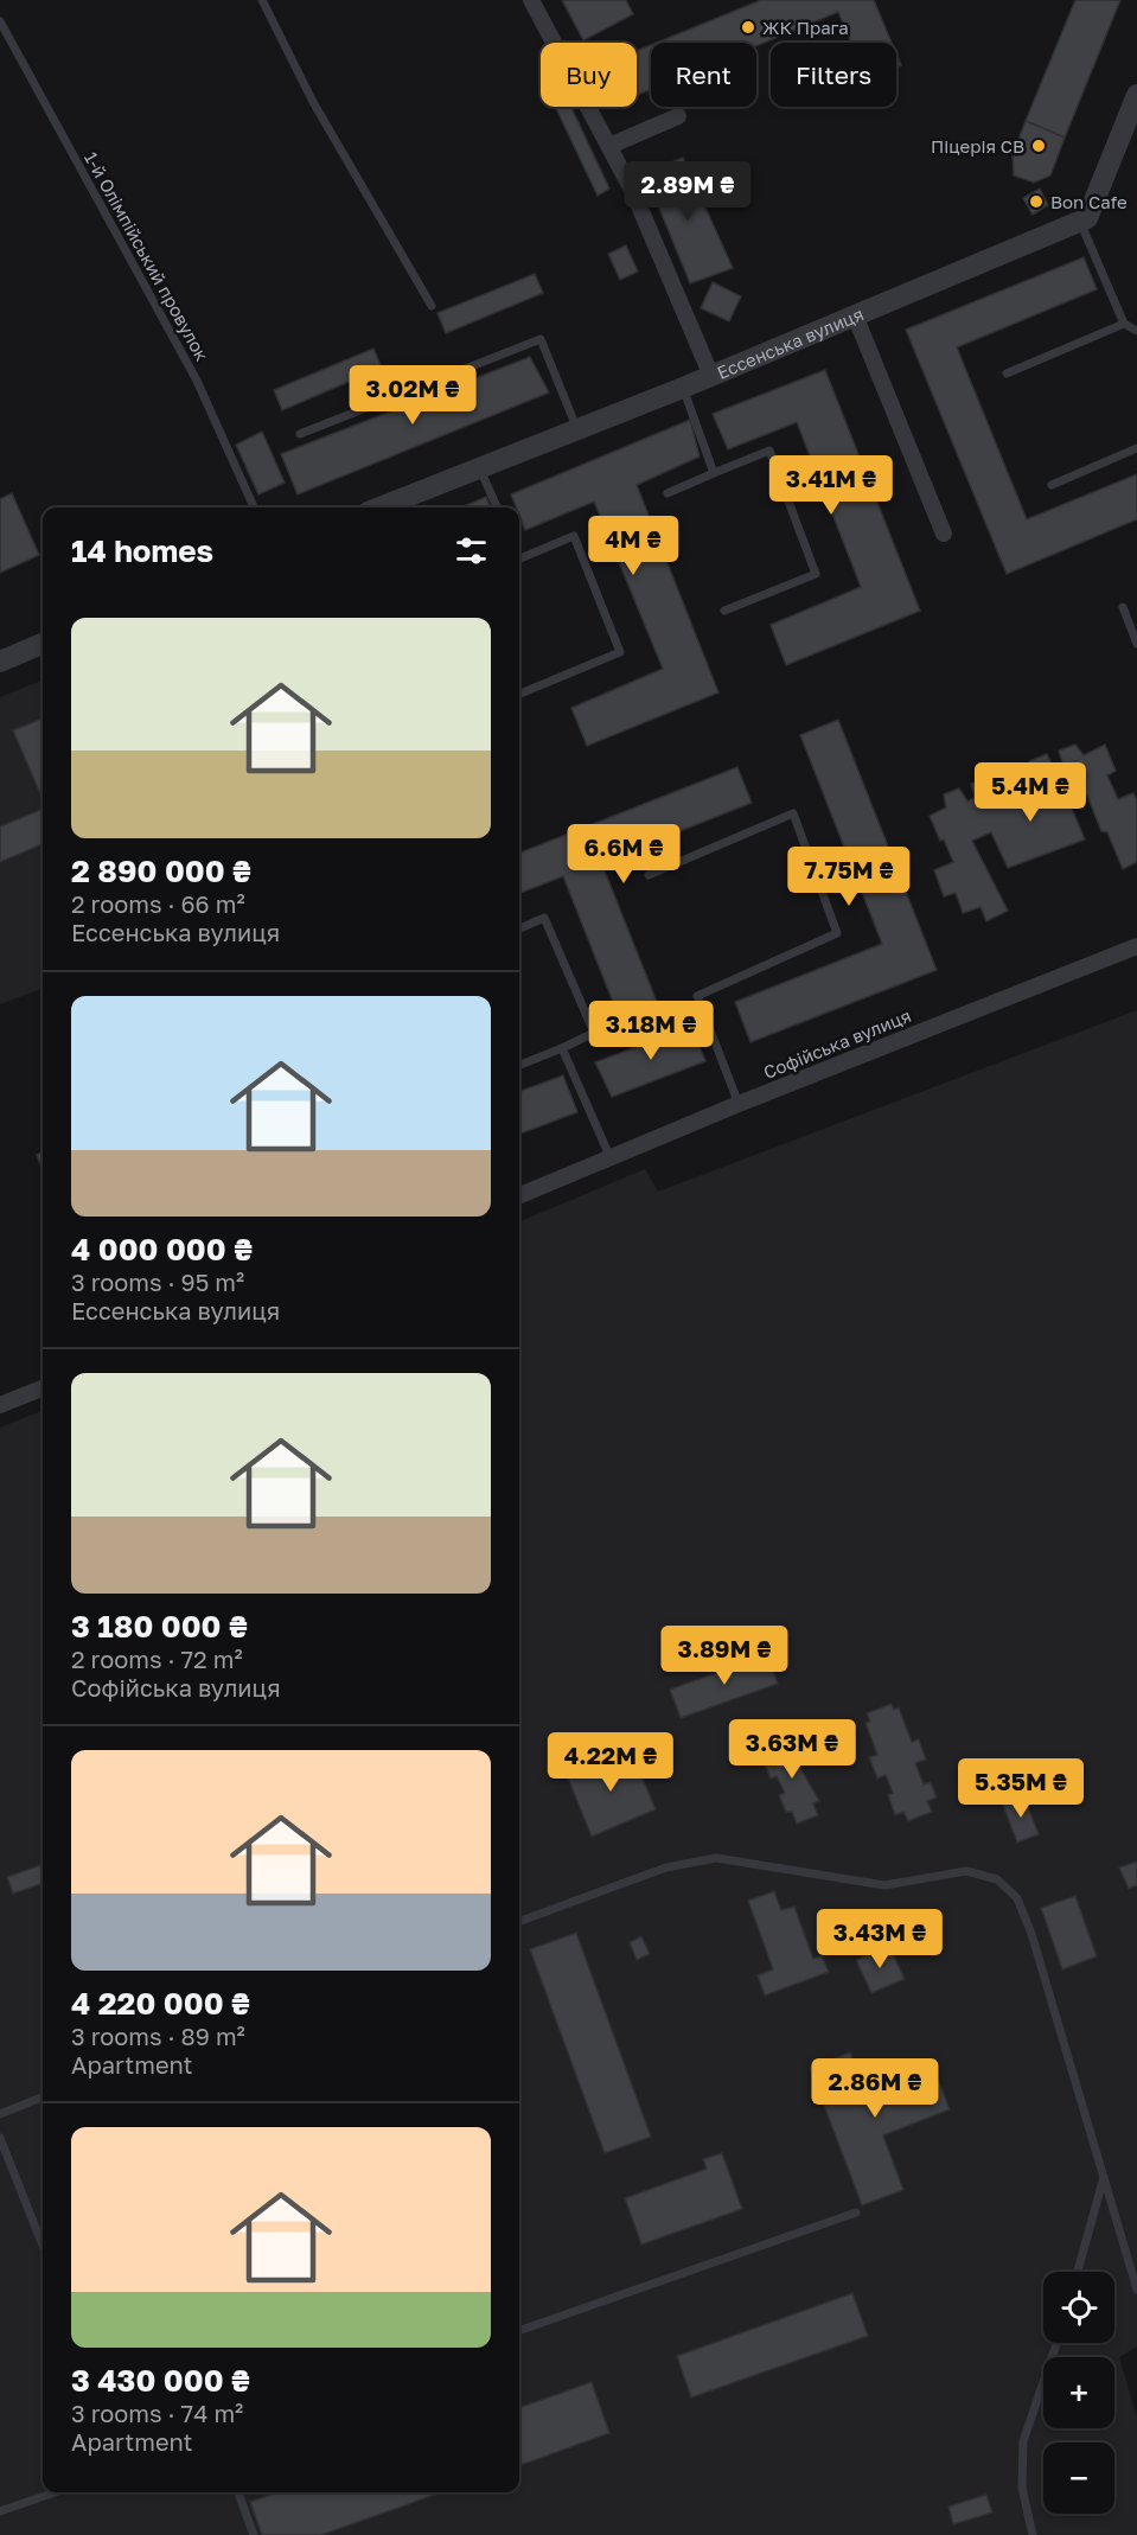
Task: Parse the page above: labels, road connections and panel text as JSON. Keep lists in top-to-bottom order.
{
  "streets": {
    "street": ["Ессенська вулиця", "Софійська вулиця"],
    "lane": ["1-й Олімпійський провулок"]
  },
  "places": ["ЖК Прага", "Піцерія СВ", "Bon Cafe"],
  "page": {
    "chip": ["Buy", "Rent", "Filters"],
    "price": [
      "2.89M ₴",
      "3.02M ₴",
      "3.41M ₴",
      "4M ₴",
      "5.4M ₴",
      "6.6M ₴",
      "7.75M ₴",
      "3.18M ₴",
      "3.89M ₴",
      "3.63M ₴",
      "4.22M ₴",
      "5.35M ₴",
      "3.43M ₴",
      "2.86M ₴"
    ],
    "heading": "14 homes",
    "list": [
      {
        "name": "2 890 000 ₴",
        "note": "2 rooms · 66 m² · Ессенська вулиця"
      },
      {
        "name": "4 000 000 ₴",
        "note": "3 rooms · 95 m² · Ессенська вулиця"
      },
      {
        "name": "3 180 000 ₴",
        "note": "2 rooms · 72 m² · Софійська вулиця"
      },
      {
        "name": "4 220 000 ₴",
        "note": "3 rooms · 89 m² · Apartment"
      },
      {
        "name": "3 430 000 ₴",
        "note": "3 rooms · 74 m² · Apartment"
      }
    ],
    "map_buttons": ["+", "−"]
  }
}
